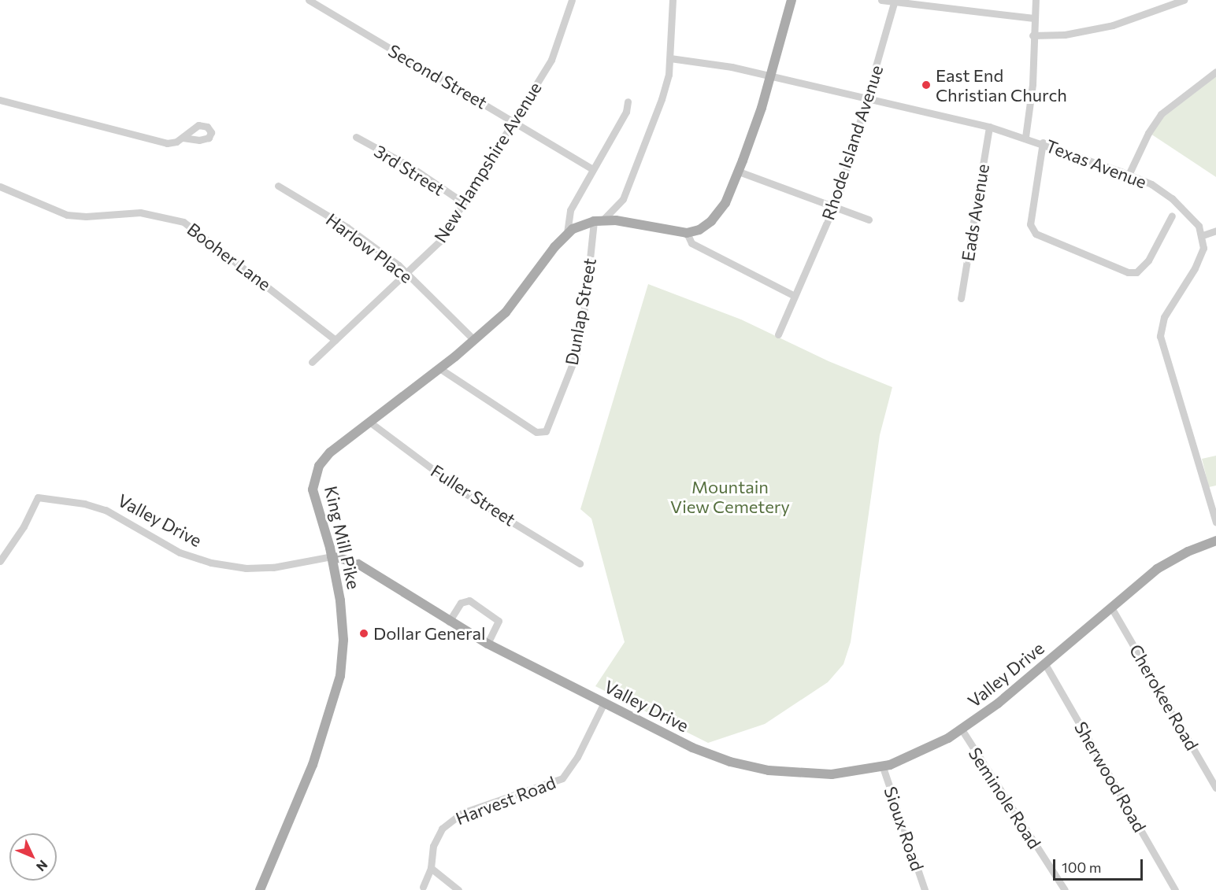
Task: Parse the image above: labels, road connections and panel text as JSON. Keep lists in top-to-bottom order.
{
  "streets": {
    "main road": ["Valley Drive", "King Mill Pike"],
    "street": [
      "Second Street",
      "Rhode Island Avenue",
      "New Hampshire Avenue",
      "Texas Avenue",
      "3rd Street",
      "Eads Avenue",
      "Harlow Place",
      "Booher Lane",
      "Dunlap Street",
      "Fuller Street",
      "Cherokee Road",
      "Sherwood Road",
      "Seminole Road",
      "Harvest Road",
      "Sioux Road"
    ]
  },
  "crossings": [
    ["Second Street", "New Hampshire Avenue"],
    ["Rhode Island Avenue", "Texas Avenue"],
    ["New Hampshire Avenue", "3rd Street"],
    ["New Hampshire Avenue", "Harlow Place"],
    ["New Hampshire Avenue", "Booher Lane"],
    ["Texas Avenue", "Eads Avenue"],
    ["Harlow Place", "King Mill Pike"],
    ["Dunlap Street", "King Mill Pike"],
    ["Fuller Street", "King Mill Pike"],
    ["Valley Drive", "King Mill Pike"],
    ["Valley Drive", "Cherokee Road"],
    ["Valley Drive", "Sherwood Road"],
    ["Valley Drive", "Seminole Road"],
    ["Valley Drive", "Harvest Road"],
    ["Valley Drive", "Sioux Road"]
  ],
  "parks": ["Mountain View Cemetery"],
  "places": ["East End Christian Church", "Dollar General"],
  "scale_bar": "100 m",
  "north": "bottom right"
}
